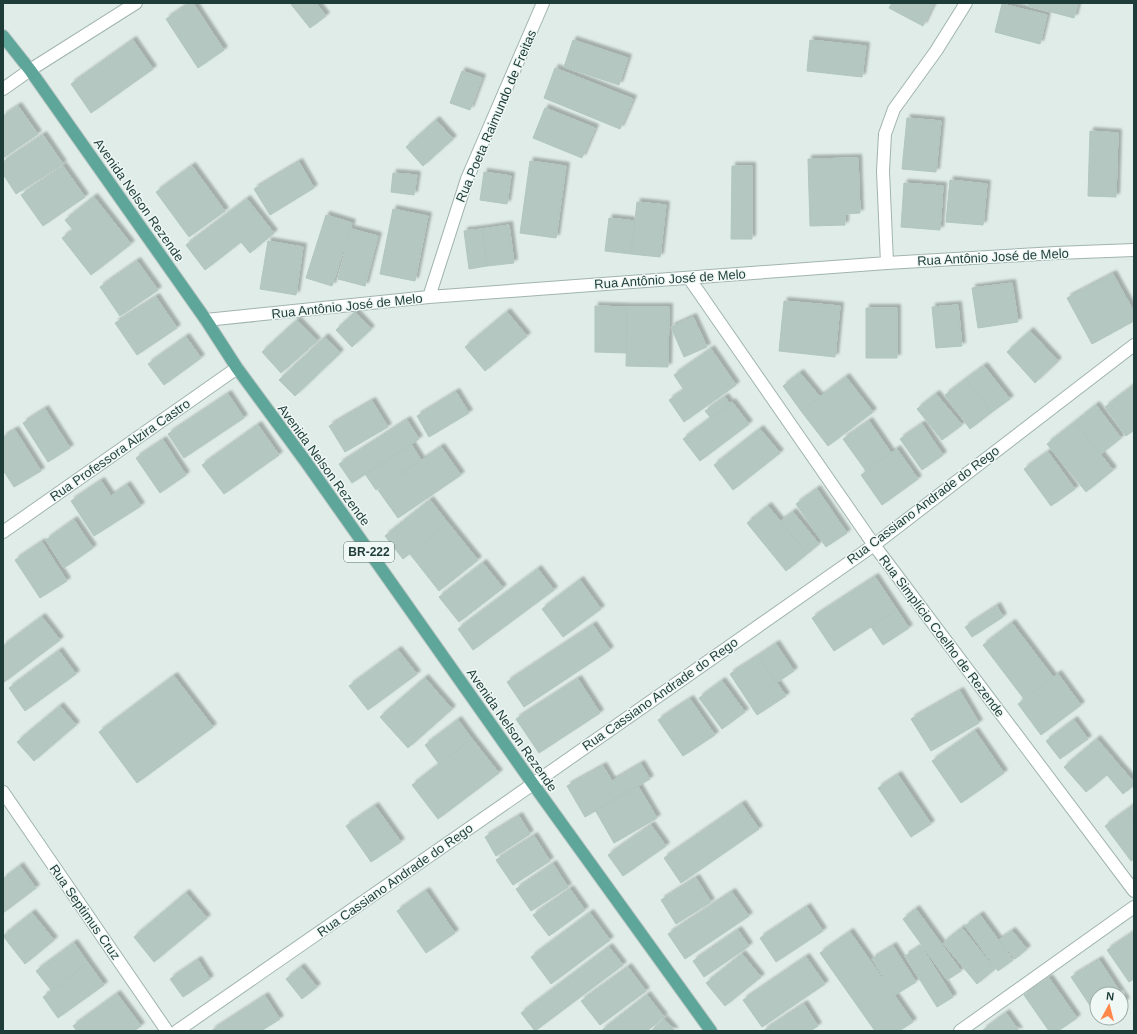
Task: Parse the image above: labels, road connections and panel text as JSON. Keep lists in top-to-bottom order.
{
  "streets": {
    "main road": ["Avenida Nelson Rezende", "BR-222"],
    "street": [
      "Rua Poeta Raimundo de Freitas",
      "Rua Antônio José de Melo",
      "Rua Professora Alzira Castro",
      "Rua Cassiano Andrade do Rego",
      "Rua Simplício Coelho de Rezende",
      "Rua Septimus Cruz"
    ]
  },
  "crossings": [
    ["Rua Poeta Raimundo de Freitas", "Rua Antônio José de Melo"],
    ["Avenida Nelson Rezende", "Rua Antônio José de Melo"],
    ["Avenida Nelson Rezende", "Rua Professora Alzira Castro"],
    ["Avenida Nelson Rezende", "Rua Cassiano Andrade do Rego"],
    ["Avenida Nelson Rezende", "BR-222"],
    ["Rua Antônio José de Melo", "Rua Simplício Coelho de Rezende"],
    ["Rua Cassiano Andrade do Rego", "Rua Simplício Coelho de Rezende"]
  ],
  "north": "top"
}
